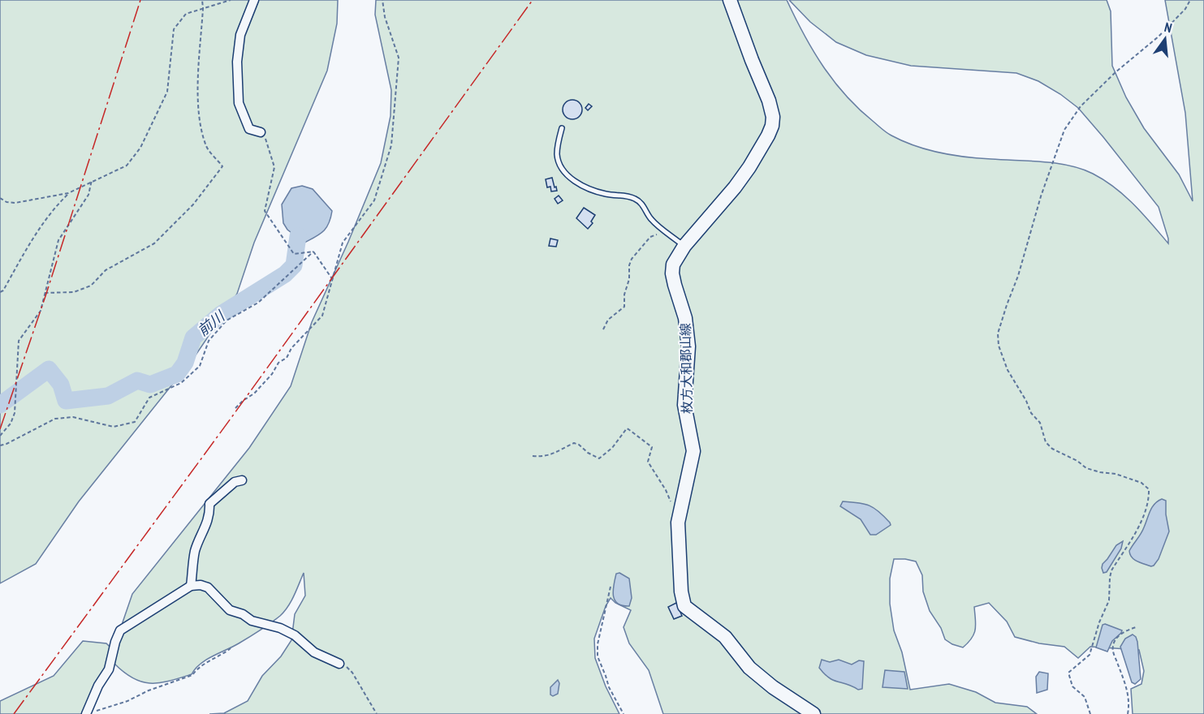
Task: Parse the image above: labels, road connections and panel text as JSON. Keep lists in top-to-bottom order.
{
  "streets": {
    "main road": ["枚方大和郡山線"]
  },
  "water": ["前川"],
  "north": "top"
}
